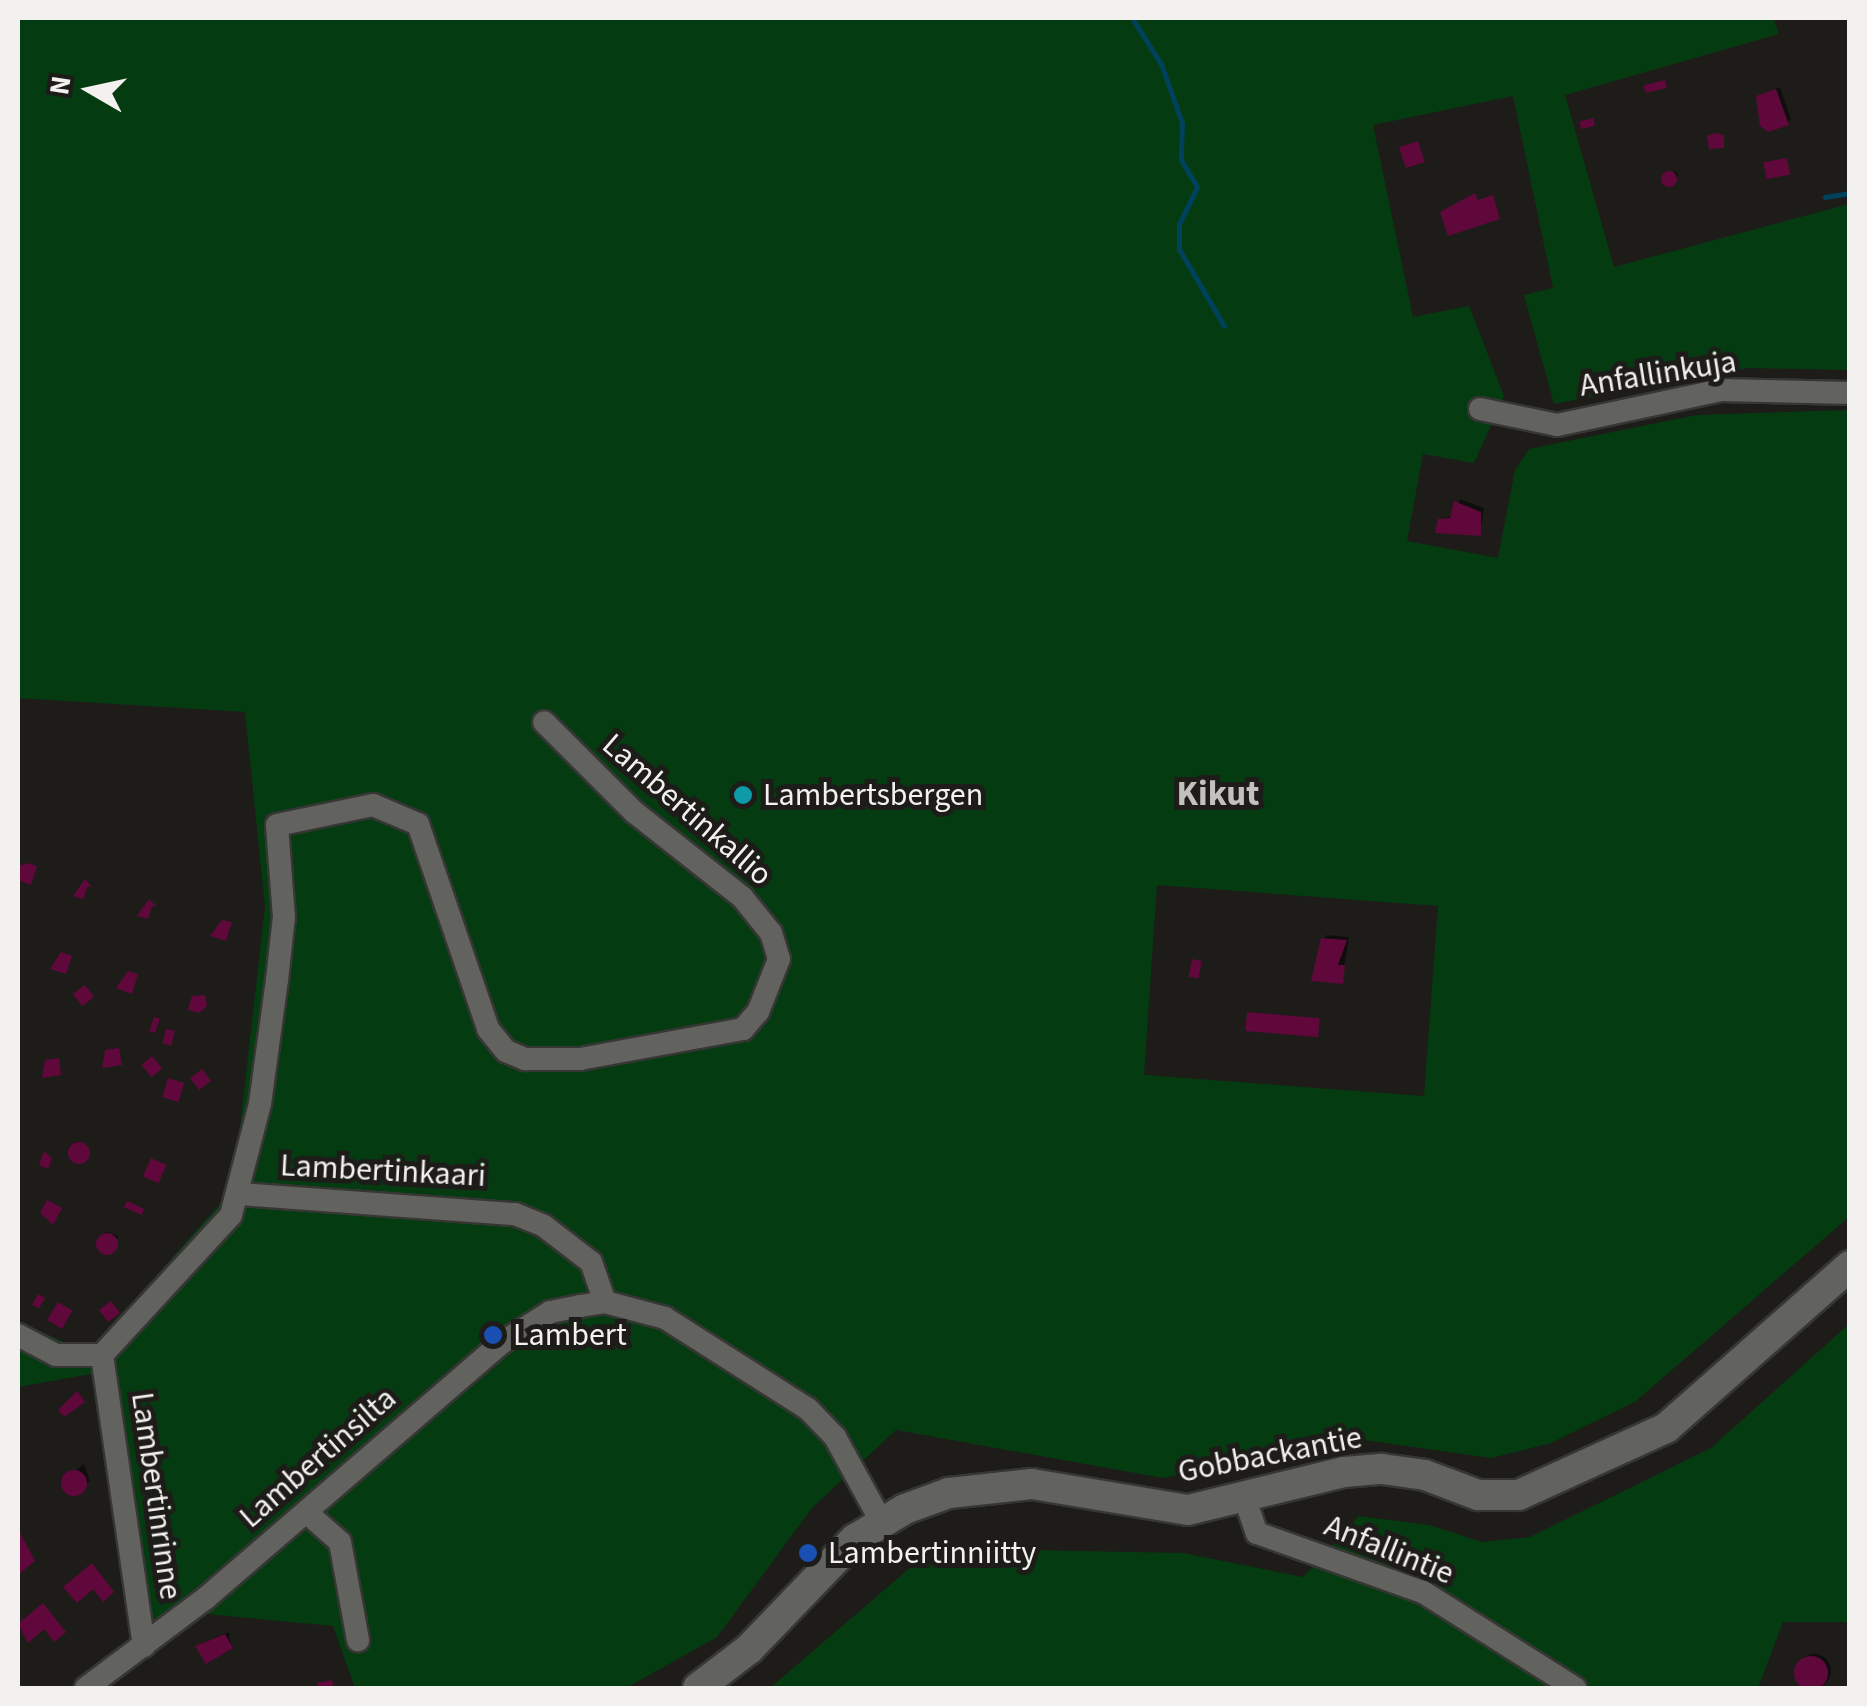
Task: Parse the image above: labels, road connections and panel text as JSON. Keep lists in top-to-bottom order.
{
  "streets": {
    "street": [
      "Anfallinkuja",
      "Lambertinkallio",
      "Lambertinkaari",
      "Gobbackantie",
      "Lambertinsilta",
      "Lambertinrinne",
      "Anfallintie"
    ]
  },
  "crossings": [
    ["Lambertinkallio", "Lambertinkaari"],
    ["Lambertinkaari", "Lambertinsilta"],
    ["Gobbackantie", "Anfallintie"],
    ["Lambertinsilta", "Lambertinrinne"]
  ],
  "districts": ["Kikut"],
  "places": ["Lambertsbergen", "Lambert", "Lambertinniitty"],
  "north": "left"
}
